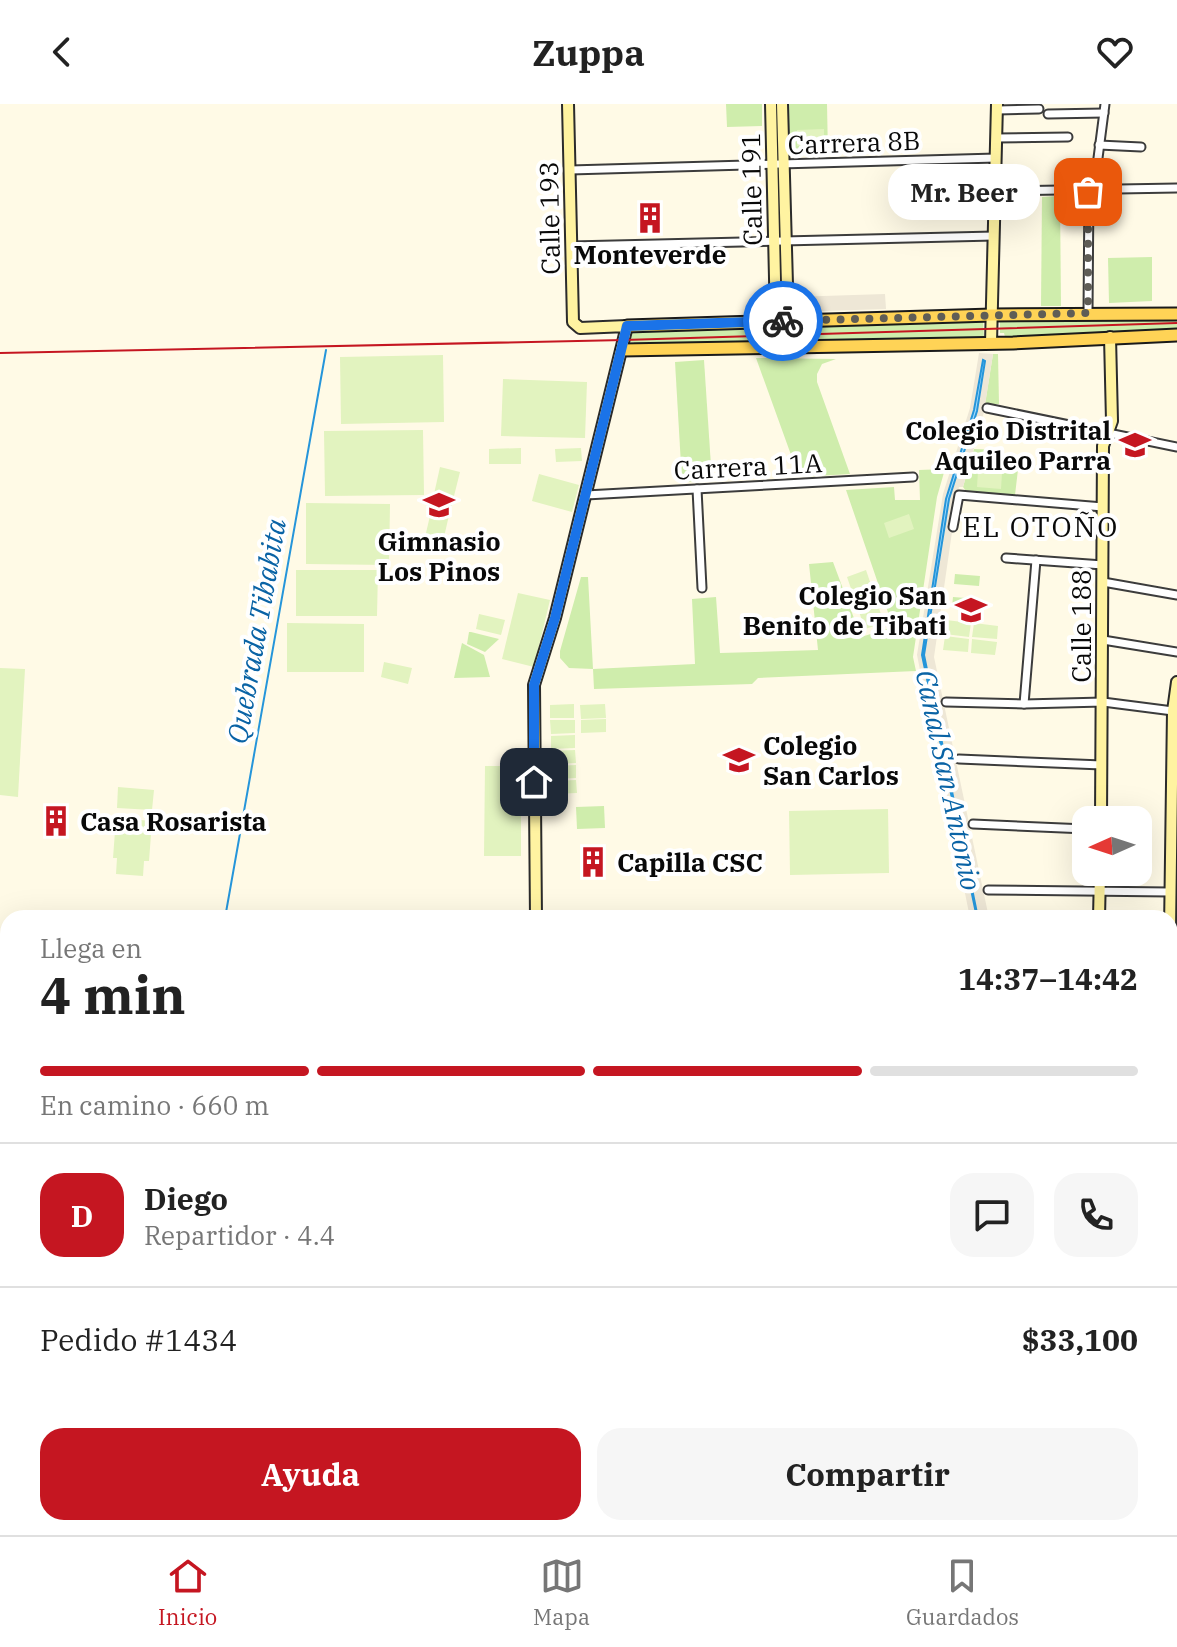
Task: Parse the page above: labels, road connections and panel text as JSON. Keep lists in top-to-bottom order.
{
  "streets": {
    "street": [
      "Carrera 8B",
      "Calle 191",
      "Calle 193",
      "Carrera 11A",
      "Calle 188"
    ]
  },
  "crossings": [
    ["Carrera 8B", "Calle 191"],
    ["Carrera 8B", "Calle 193"]
  ],
  "districts": ["EL OTOÑO"],
  "water": ["Quebrada Tibabita", "Canal San Antonio"],
  "places": {
    "other": ["Mr. Beer"],
    "building": ["Monteverde", "Casa Rosarista", "Capilla CSC"],
    "school or university": [
      "Colegio Distrital Aquileo Parra",
      "Gimnasio Los Pinos",
      "Colegio San Benito de Tibati",
      "Colegio San Carlos"
    ]
  },
  "north": "left",
  "page": {
    "header": "Zuppa",
    "bubble": "Mr. Beer",
    "heading": ["4 min", "Llega en", "14:37–14:42"],
    "panel": [
      "Diego",
      "Repartidor · 4.4",
      "Pedido #1434",
      "$33,100"
    ],
    "bar": "En camino · 660 m",
    "round": "D",
    "buttons": ["Ayuda", "Compartir"],
    "tabs": ["Inicio", "Mapa", "Guardados"]
  }
}
